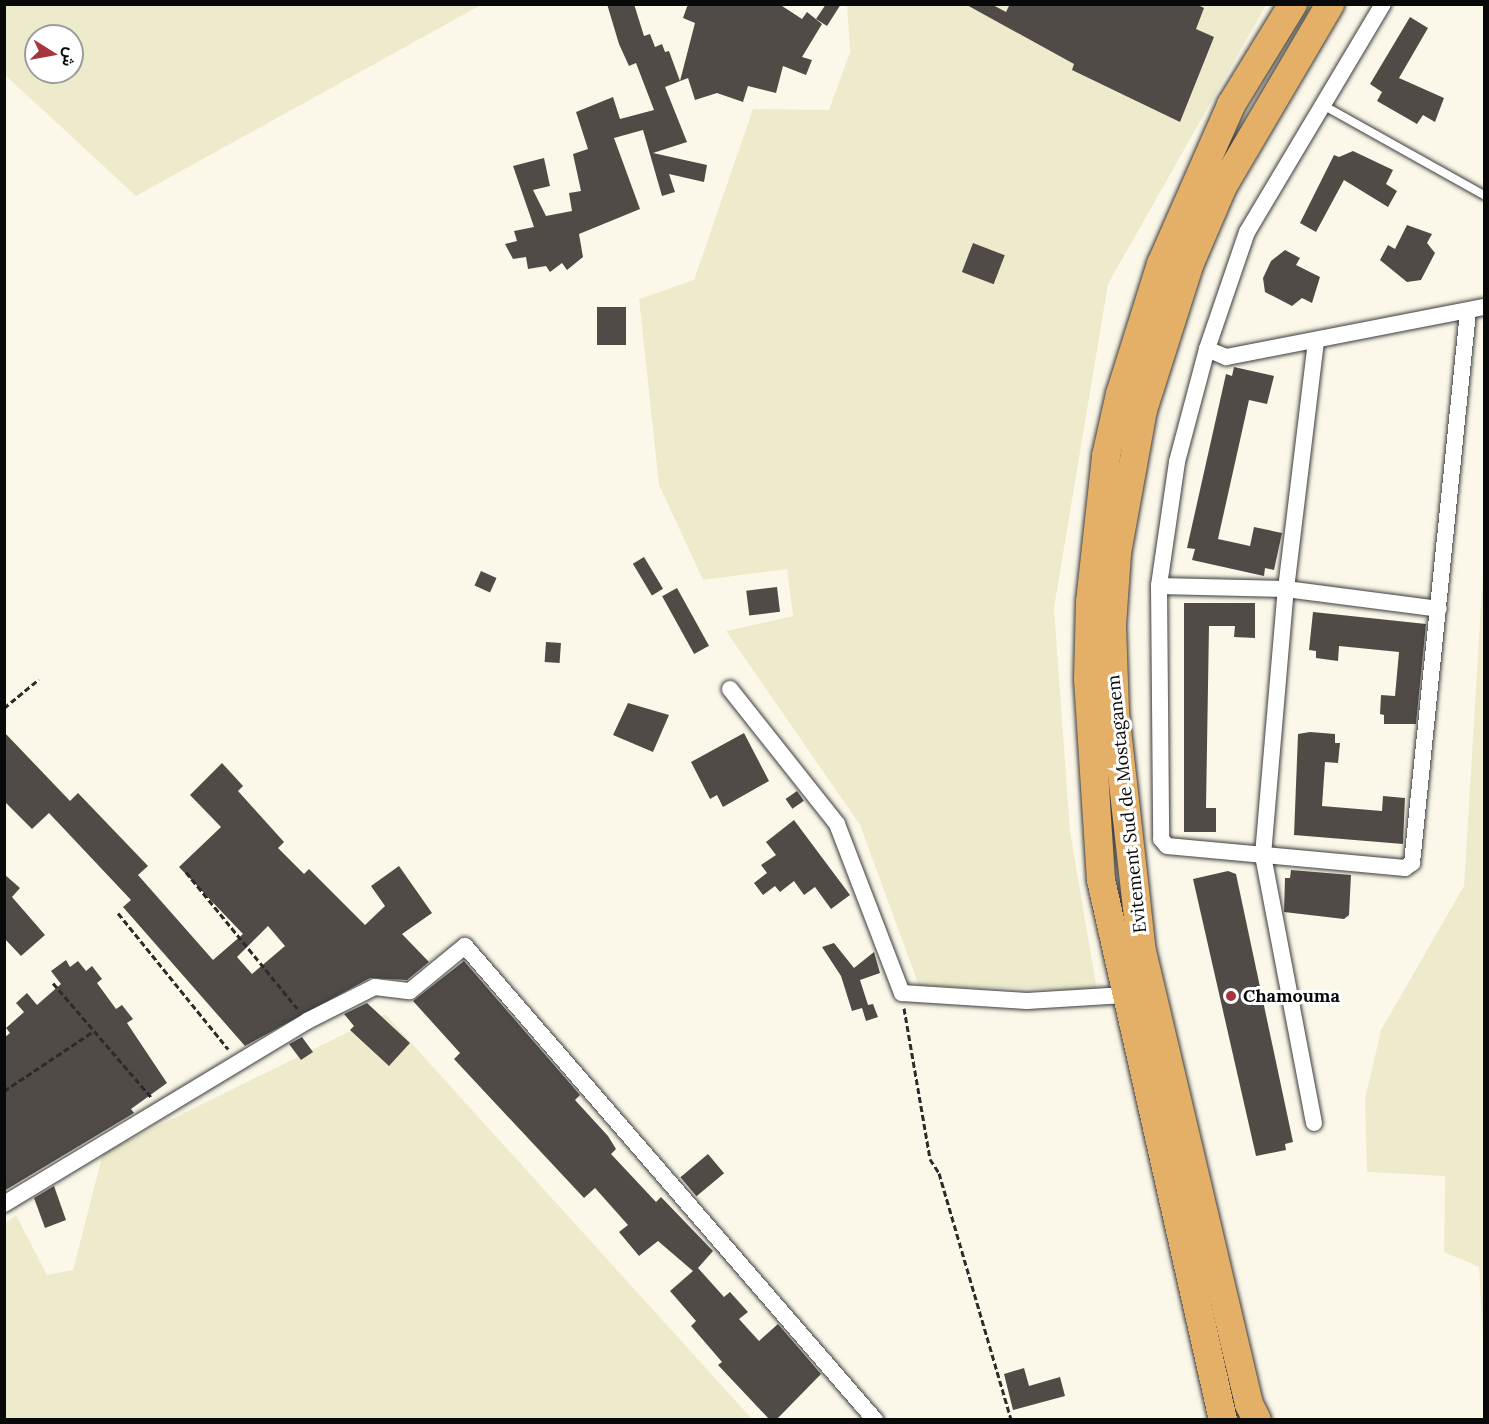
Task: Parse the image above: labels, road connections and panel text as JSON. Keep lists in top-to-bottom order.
{
  "streets": {
    "highway": ["Evitement Sud de Mostaganem"]
  },
  "places": ["Chamouma"],
  "north": "right"
}
